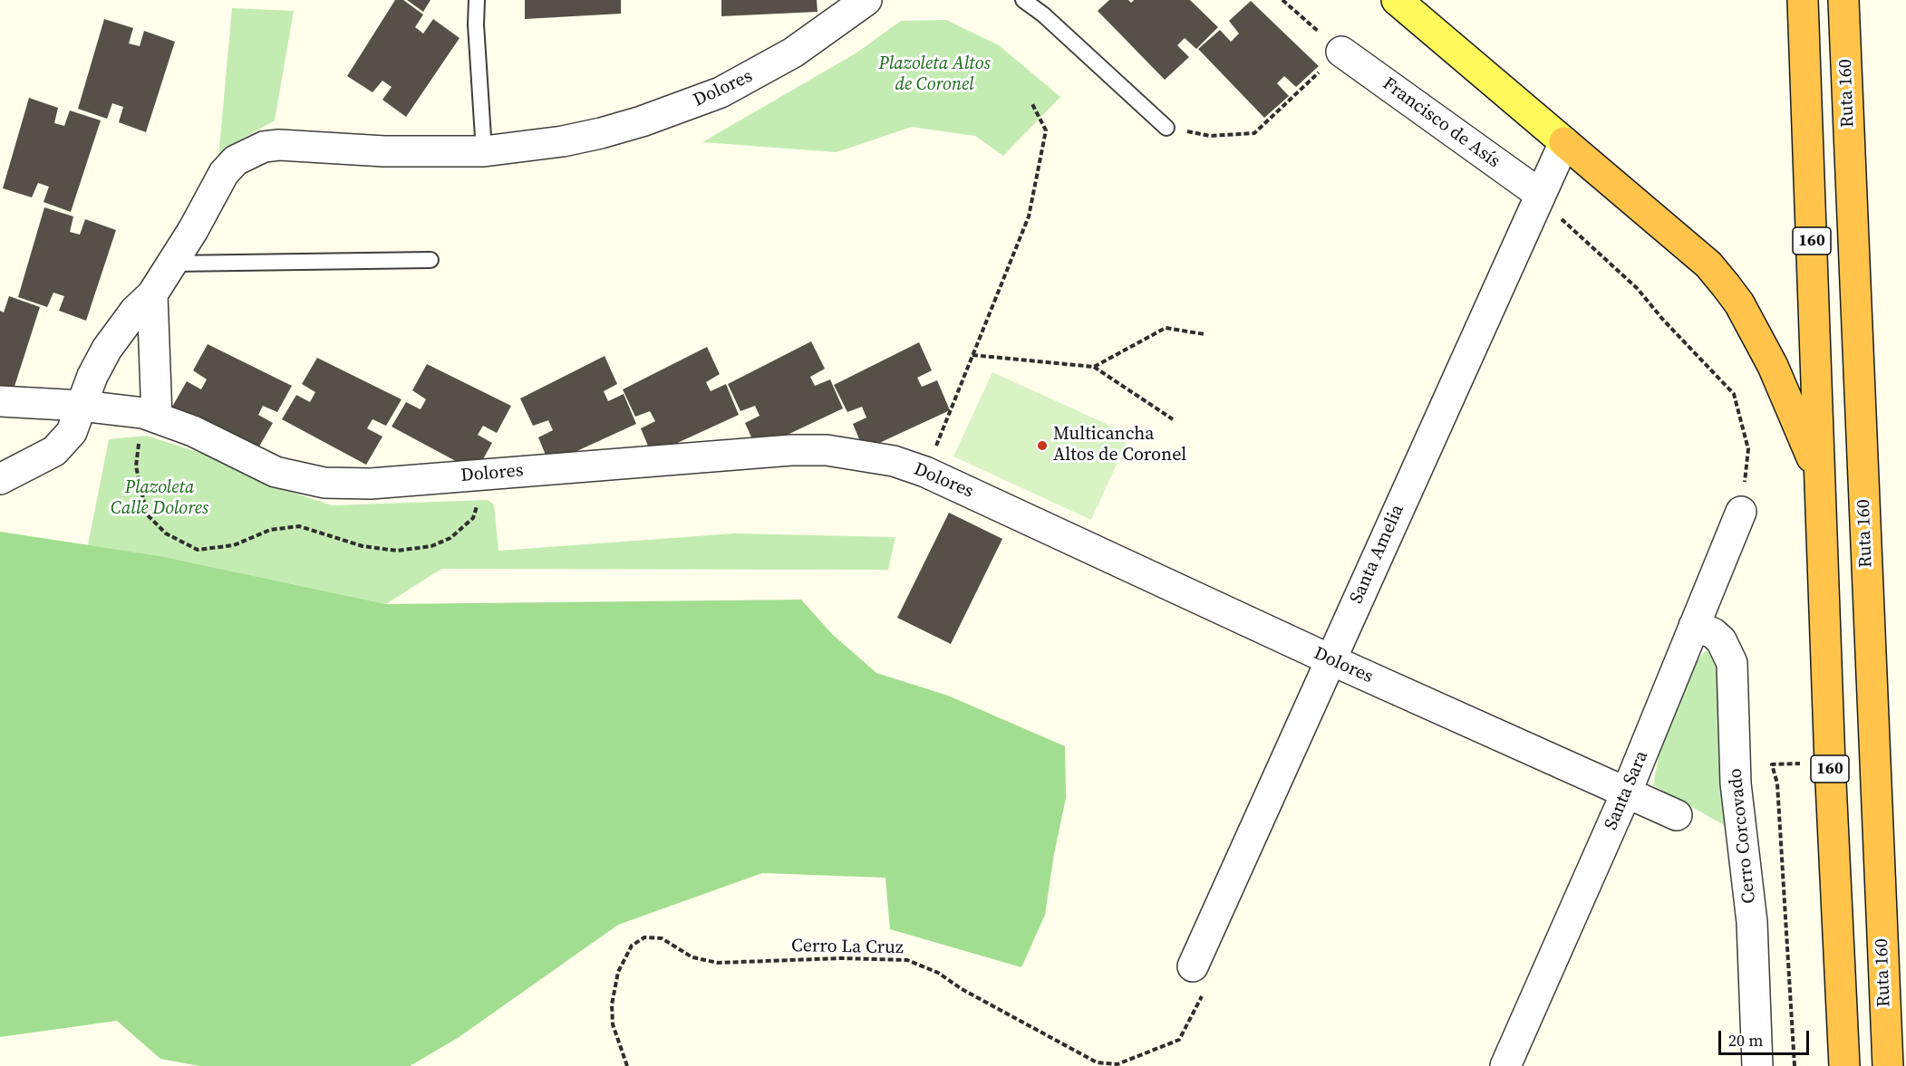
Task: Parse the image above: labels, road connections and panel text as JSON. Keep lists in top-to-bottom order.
{
  "streets": {
    "highway": ["Ruta 160", "160"],
    "street": [
      "Dolores",
      "Francisco de Asís",
      "Santa Amelia",
      "Santa Sara",
      "Cerro Corcovado"
    ],
    "path": ["Cerro La Cruz"]
  },
  "crossings": [
    ["Dolores", "Santa Amelia"],
    ["Dolores", "Santa Sara"],
    ["Francisco de Asís", "Santa Amelia"],
    ["Santa Amelia", "Cerro La Cruz"],
    ["Santa Sara", "Cerro Corcovado"]
  ],
  "parks": ["Plazoleta Altos de Coronel", "Plazoleta Calle Dolores"],
  "places": ["Multicancha Altos de Coronel"],
  "scale_bar": "20 m"
}
